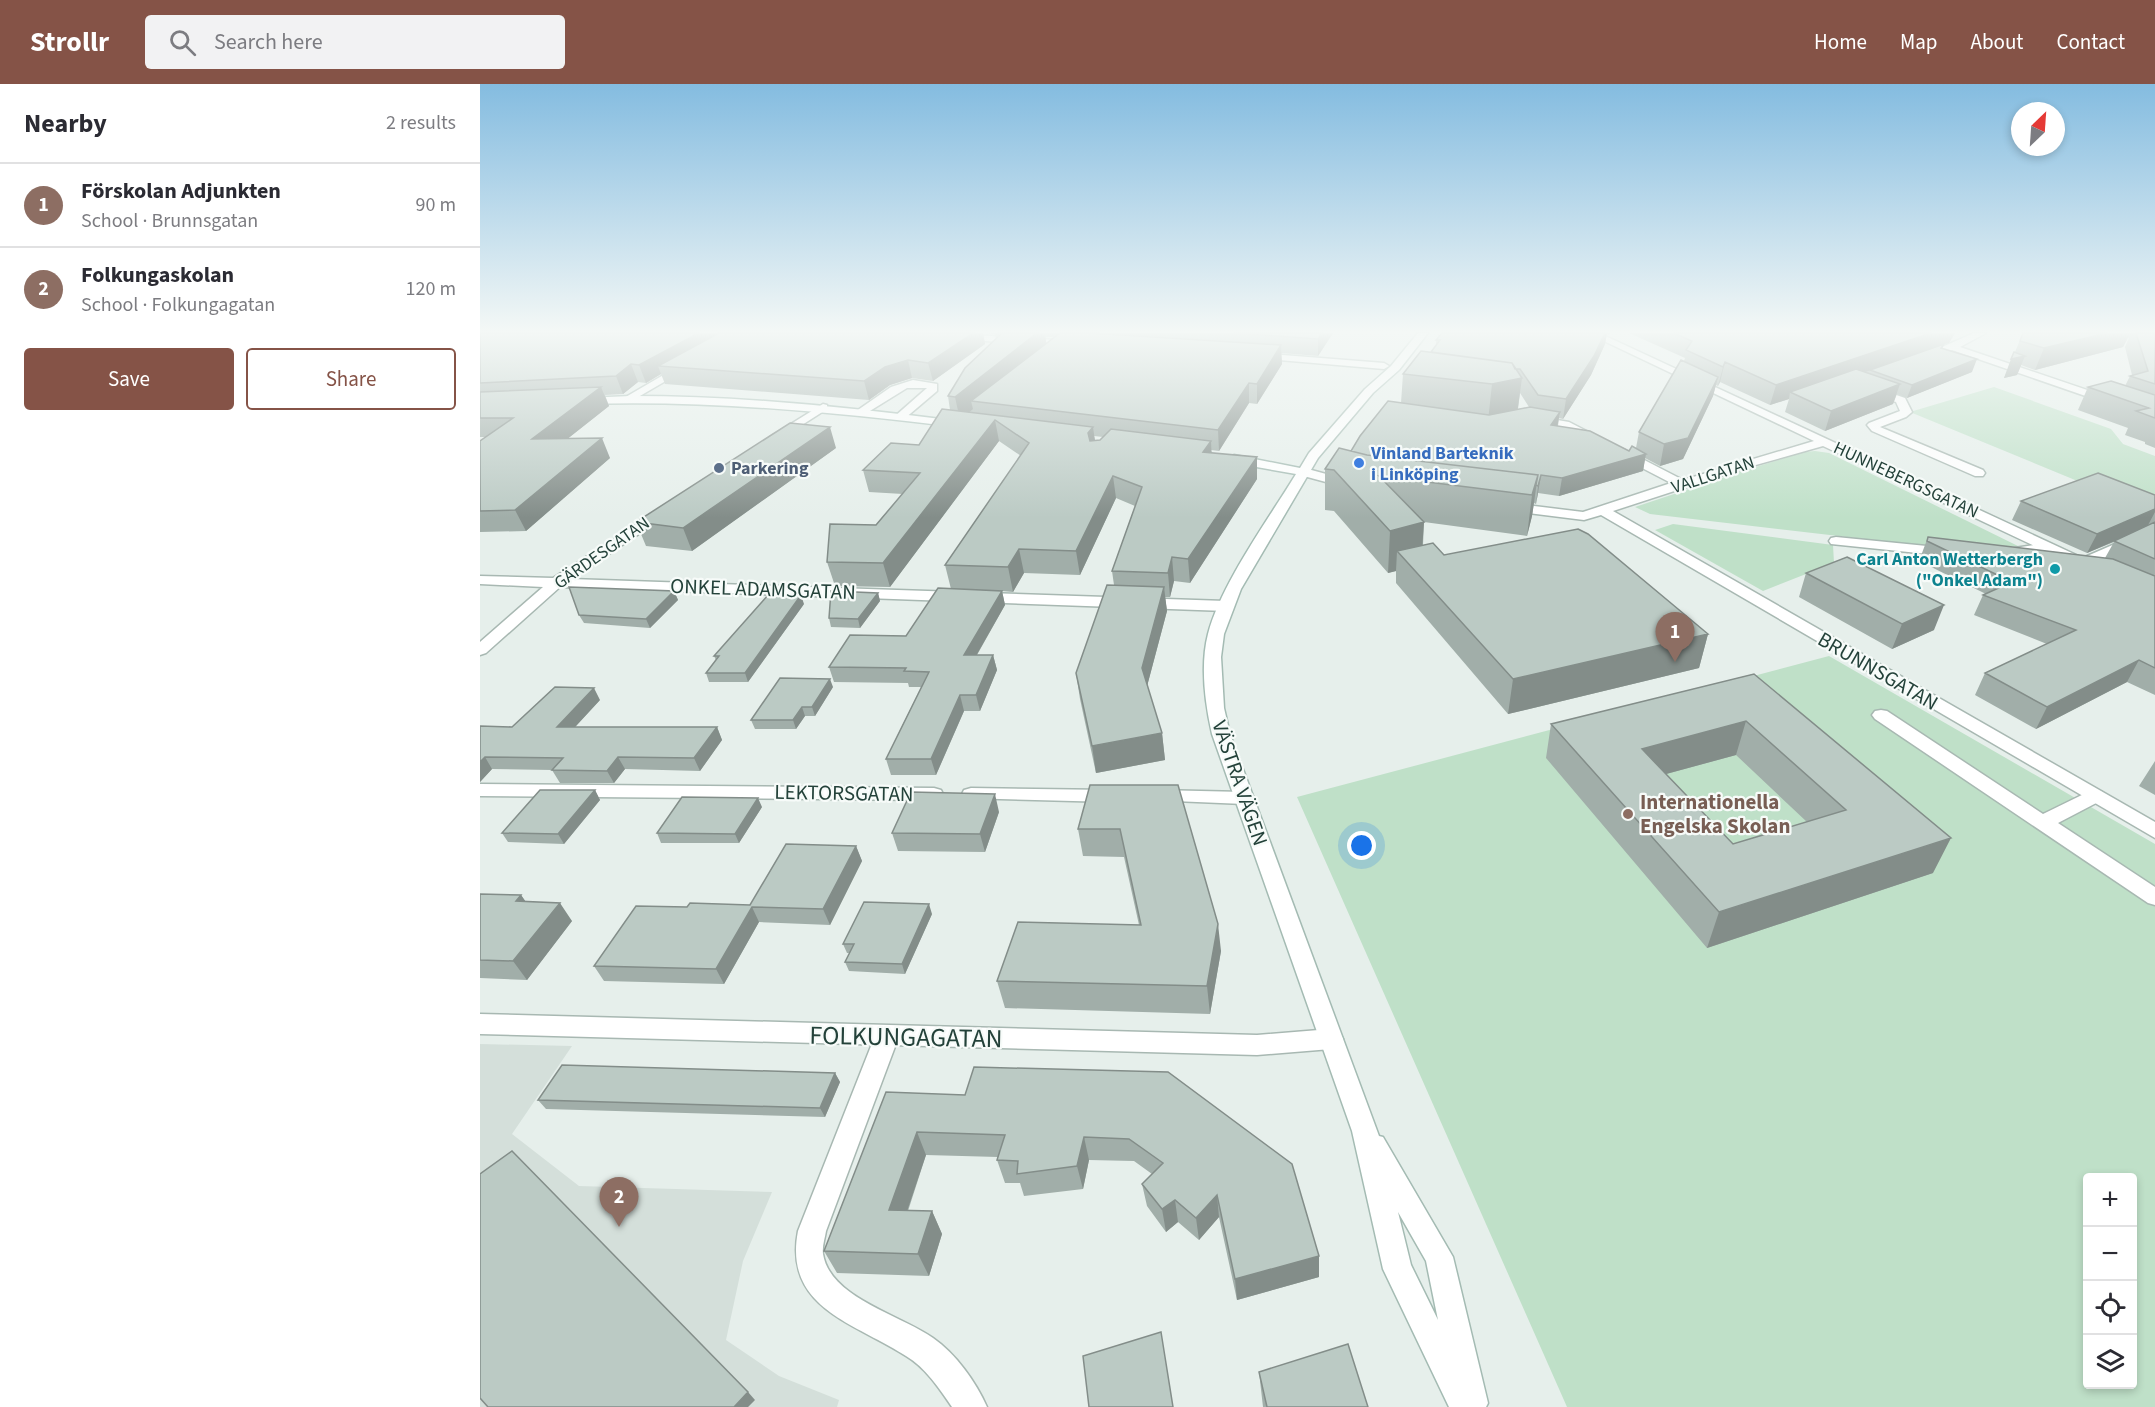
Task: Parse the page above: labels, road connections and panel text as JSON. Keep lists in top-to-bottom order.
{
  "streets": {
    "street": [
      "VALLGATAN",
      "HUNNEBERGSGATAN",
      "GÄRDESGATAN",
      "ONKEL ADAMSGATAN",
      "BRUNNSGATAN",
      "VÄSTRA VÄGEN",
      "LEKTORSGATAN",
      "FOLKUNGAGATAN"
    ]
  },
  "crossings": [
    ["VALLGATAN", "HUNNEBERGSGATAN"],
    ["VALLGATAN", "BRUNNSGATAN"],
    ["GÄRDESGATAN", "ONKEL ADAMSGATAN"],
    ["ONKEL ADAMSGATAN", "VÄSTRA VÄGEN"],
    ["VÄSTRA VÄGEN", "LEKTORSGATAN"],
    ["VÄSTRA VÄGEN", "FOLKUNGAGATAN"]
  ],
  "places": [
    "Vinland Barteknik i Linköping",
    "Parkering",
    "Carl Anton Wetterbergh (\"Onkel Adam\")",
    "Internationella Engelska Skolan"
  ],
  "north": "top right",
  "page": {
    "header": "Strollr",
    "search": "Search here",
    "nav": [
      "Home",
      "Map",
      "About",
      "Contact"
    ],
    "heading": ["Nearby", "2 results"],
    "list": [
      {
        "mark": "1",
        "name": "Förskolan Adjunkten",
        "note": "School · Brunnsgatan",
        "value": "90 m"
      },
      {
        "mark": "2",
        "name": "Folkungaskolan",
        "note": "School · Folkungagatan",
        "value": "120 m"
      }
    ],
    "buttons": ["Save", "Share"],
    "pins": ["1", "2"],
    "map_buttons": ["+", "−"]
  }
}
